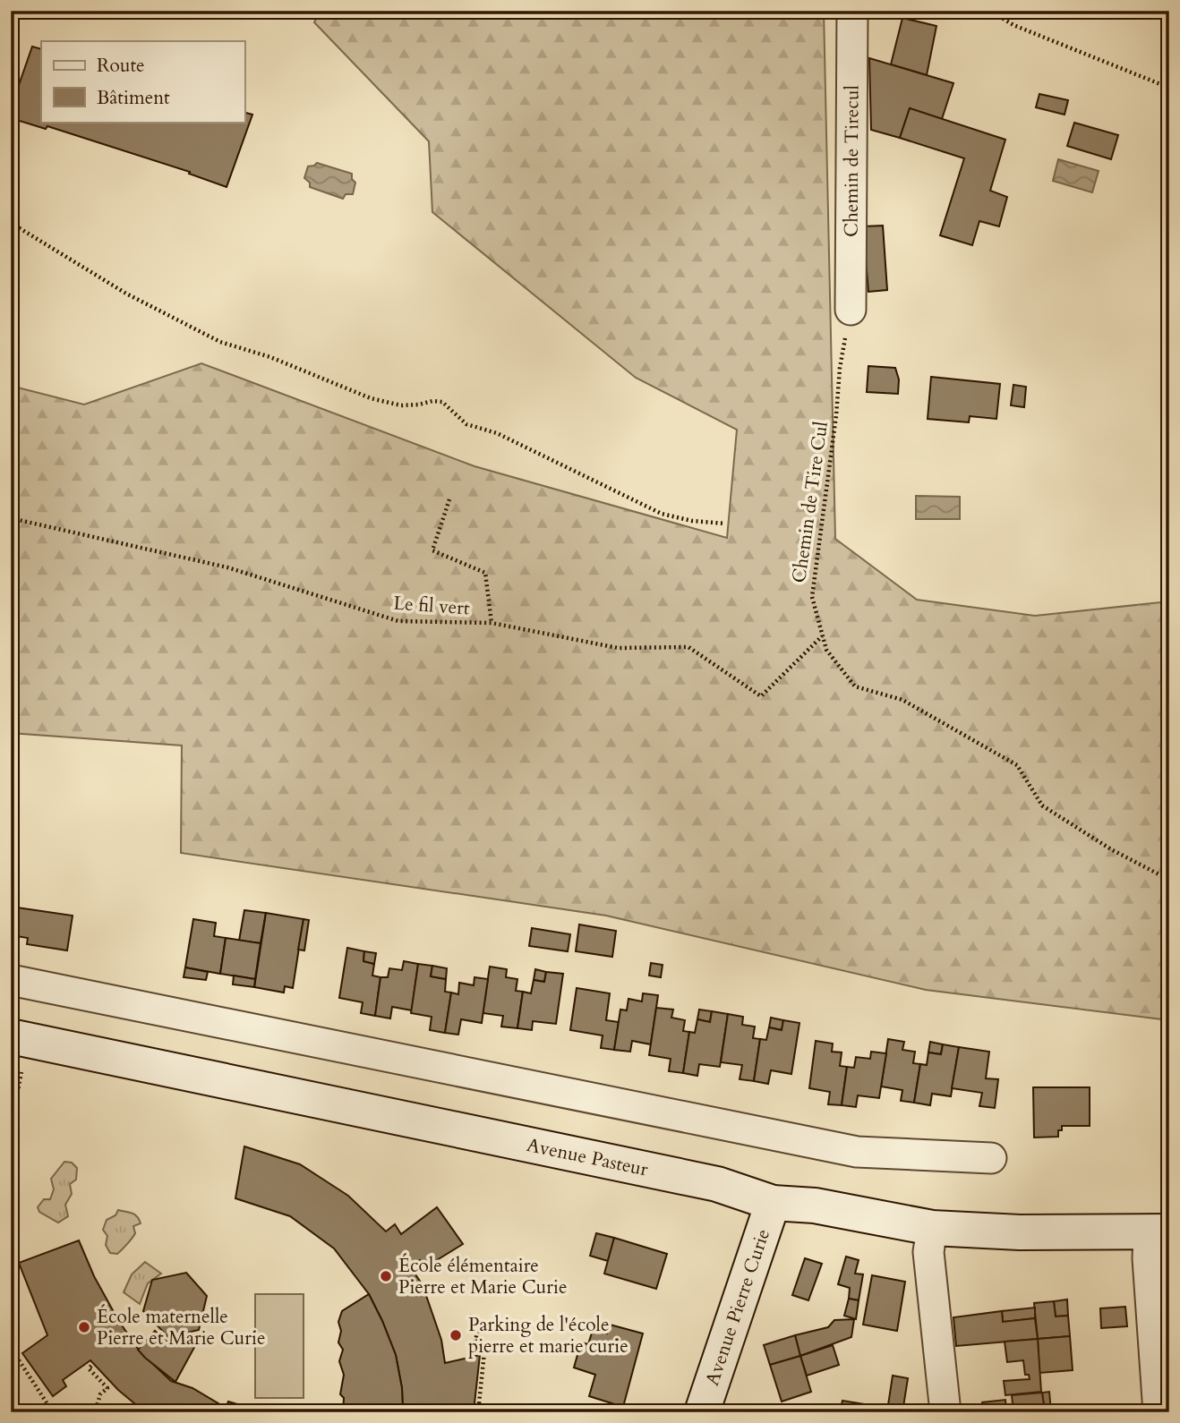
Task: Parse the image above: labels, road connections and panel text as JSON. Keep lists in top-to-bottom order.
{
  "streets": {
    "main road": ["Avenue Pasteur", "Avenue Pierre Curie"],
    "street": ["Chemin de Tirecul"],
    "path": ["Chemin de Tire Cul", "Le fil vert"]
  },
  "crossings": [
    ["Chemin de Tirecul", "Chemin de Tire Cul"],
    ["Chemin de Tire Cul", "Le fil vert"],
    ["Avenue Pasteur", "Avenue Pierre Curie"]
  ],
  "places": ["École élémentaire Pierre et Marie Curie", "École maternelle Pierre et Marie Curie", "Parking de l'école pierre et marie curie"],
  "legend": ["Route", "Bâtiment"]
}
